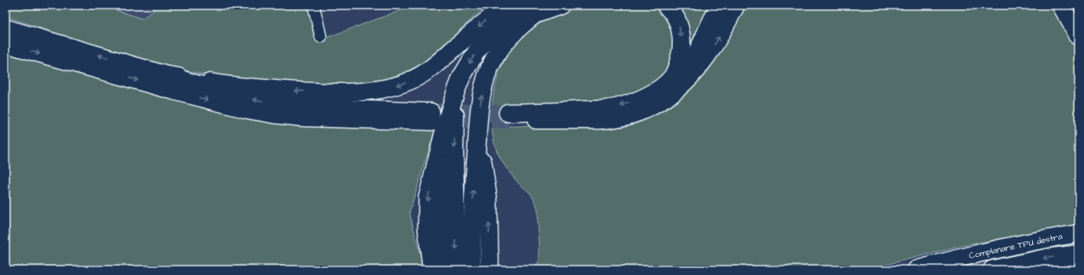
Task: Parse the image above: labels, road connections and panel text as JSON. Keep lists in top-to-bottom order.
{
  "streets": {
    "highway": ["Complanare TPU destra"]
  }
}
